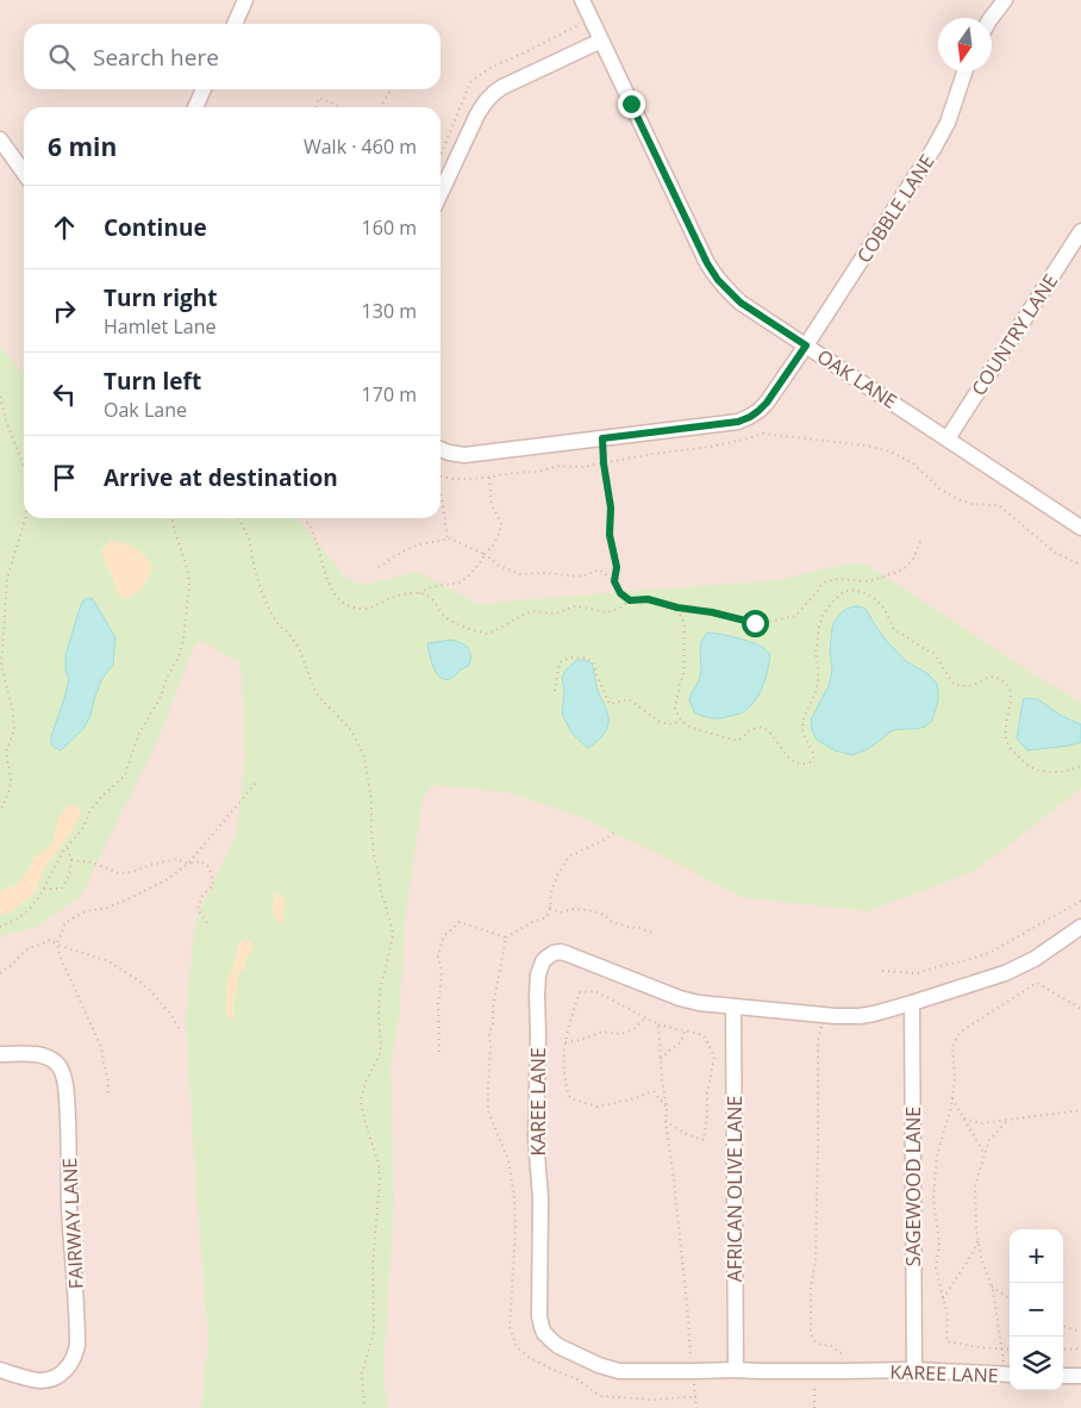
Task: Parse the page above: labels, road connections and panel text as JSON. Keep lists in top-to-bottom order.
{
  "streets": {
    "street": [
      "COBBLE LANE",
      "COUNTRY LANE",
      "OAK LANE",
      "KAREE LANE",
      "SAGEWOOD LANE",
      "AFRICAN OLIVE LANE",
      "FAIRWAY LANE"
    ]
  },
  "crossings": [
    ["COBBLE LANE", "OAK LANE"],
    ["COUNTRY LANE", "OAK LANE"],
    ["KAREE LANE", "SAGEWOOD LANE"],
    ["KAREE LANE", "AFRICAN OLIVE LANE"]
  ],
  "north": "bottom",
  "page": {
    "search": "Search here",
    "heading": ["6 min", "Walk · 460 m"],
    "list": [
      ["Continue", "160 m"],
      ["Turn right", "Hamlet Lane", "130 m"],
      ["Turn left", "Oak Lane", "170 m"],
      "Arrive at destination"
    ],
    "map_buttons": ["+", "−"]
  }
}
